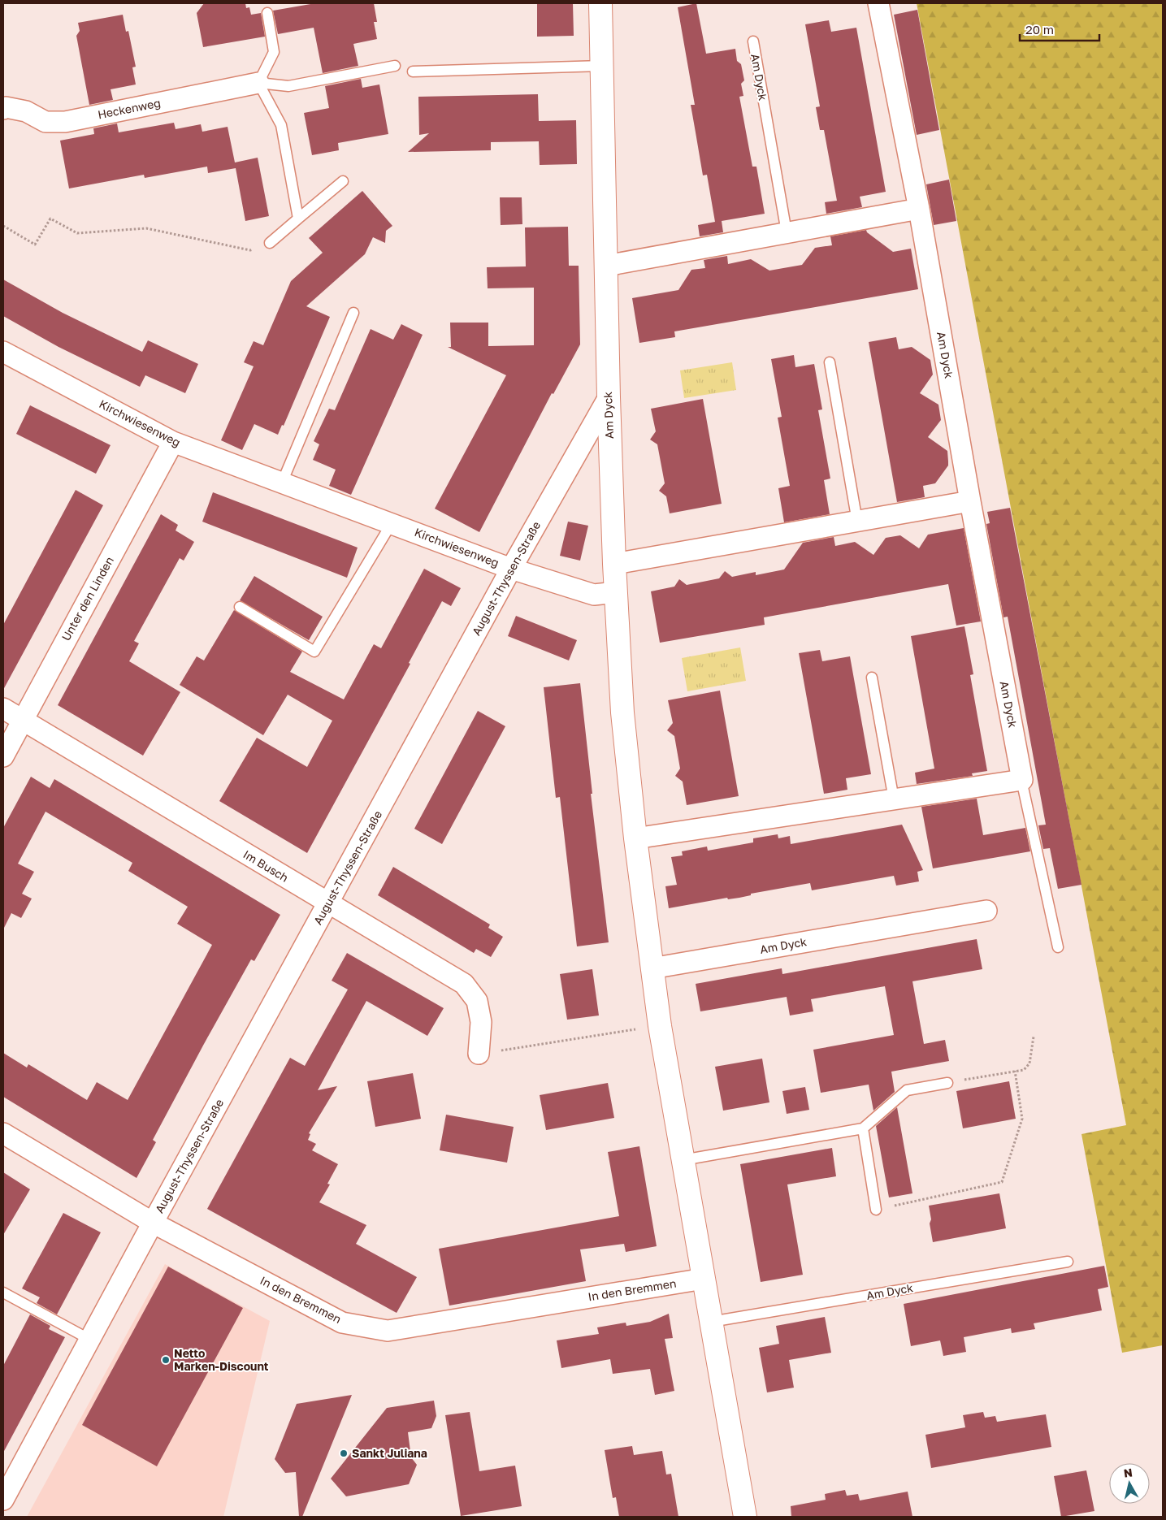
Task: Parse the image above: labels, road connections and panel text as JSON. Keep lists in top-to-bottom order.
{
  "streets": {
    "main road": ["Am Dyck"],
    "street": [
      "Heckenweg",
      "Kirchwiesenweg",
      "August-Thyssen-Straße",
      "Unter den Linden",
      "Im Busch",
      "In den Bremmen"
    ]
  },
  "crossings": [
    ["Am Dyck", "Kirchwiesenweg"],
    ["Am Dyck", "August-Thyssen-Straße"],
    ["Am Dyck", "In den Bremmen"],
    ["Kirchwiesenweg", "August-Thyssen-Straße"],
    ["Kirchwiesenweg", "Unter den Linden"],
    ["August-Thyssen-Straße", "Im Busch"],
    ["August-Thyssen-Straße", "In den Bremmen"],
    ["Unter den Linden", "Im Busch"]
  ],
  "places": ["Netto Marken-Discount", "Sankt Juliana"],
  "scale_bar": "20 m",
  "north": "top"
}
